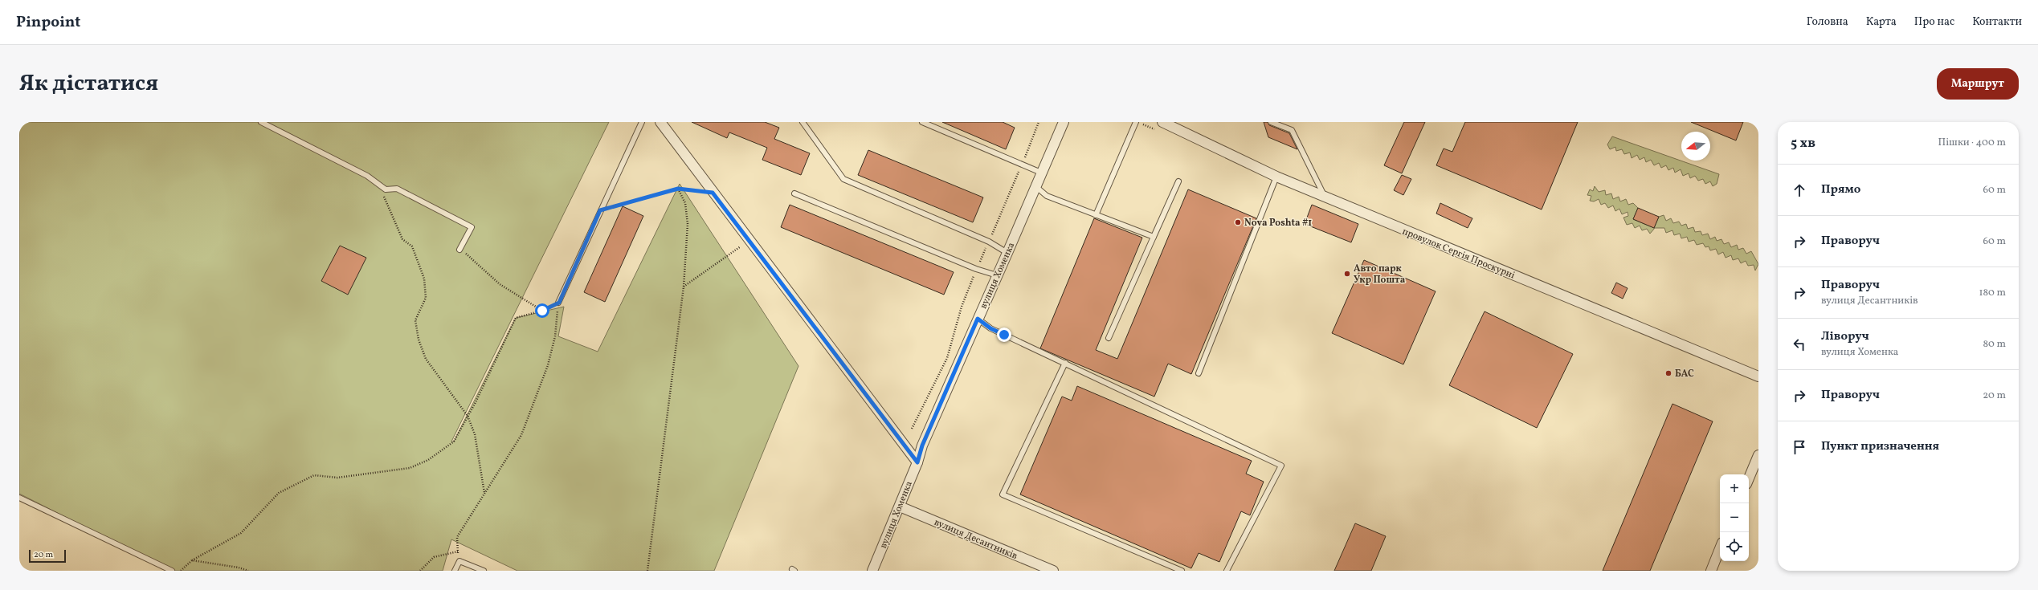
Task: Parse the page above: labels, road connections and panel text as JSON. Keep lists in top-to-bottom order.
{
  "streets": {
    "street": ["провулок Сергія Проскурні", "вулиця Хоменка", "вулиця Десантників"]
  },
  "crossings": [
    ["вулиця Хоменка", "вулиця Десантників"]
  ],
  "places": ["Nova Poshta #1", "Авто парк Укр Пошта", "БАС"],
  "scale_bar": "20 m",
  "north": "left",
  "page": {
    "header": "Pinpoint",
    "nav": [
      "Головна",
      "Карта",
      "Про нас",
      "Контакти"
    ],
    "title": "Як дістатися",
    "buttons": "Маршрут",
    "heading": ["5 хв", "Пішки · 400 m"],
    "list": [
      ["Прямо", "60 m"],
      ["Праворуч", "60 m"],
      ["Праворуч", "вулиця Десантників", "180 m"],
      ["Ліворуч", "вулиця Хоменка", "80 m"],
      ["Праворуч", "20 m"],
      "Пункт призначення"
    ],
    "map_buttons": ["+", "−"],
    "scale": "20 m"
  }
}
